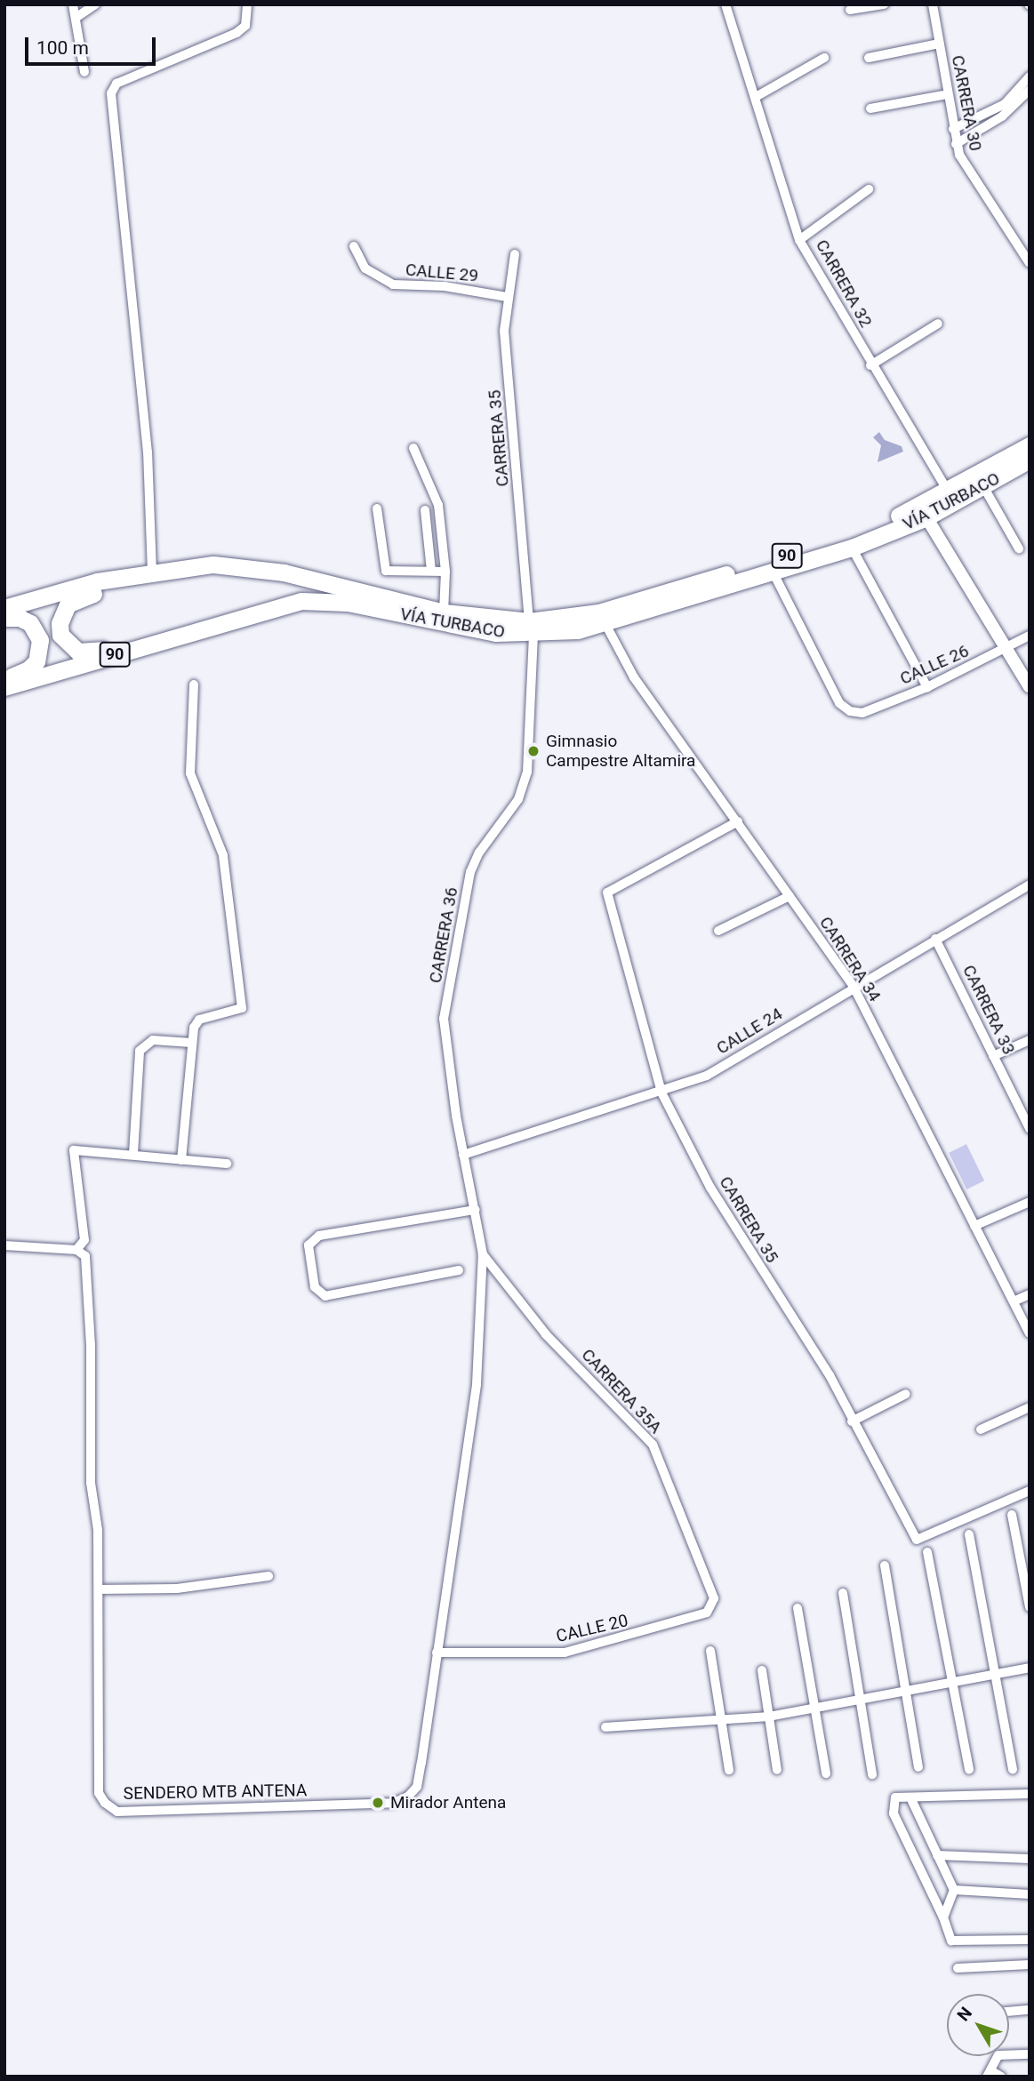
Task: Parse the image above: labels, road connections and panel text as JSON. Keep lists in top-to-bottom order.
{
  "streets": {
    "highway": ["VÍA TURBACO", "90"],
    "street": [
      "CARRERA 30",
      "CALLE 29",
      "CARRERA 32",
      "CARRERA 35",
      "CALLE 26",
      "CARRERA 36",
      "CARRERA 34",
      "CARRERA 33",
      "CALLE 24",
      "CARRERA 35A",
      "CALLE 20",
      "SENDERO MTB ANTENA"
    ]
  },
  "crossings": [
    ["CALLE 29", "CARRERA 35"],
    ["CARRERA 32", "VÍA TURBACO"],
    ["CARRERA 35", "VÍA TURBACO"],
    ["CARRERA 35", "CARRERA 36"],
    ["CARRERA 35", "CARRERA 34"],
    ["CARRERA 35", "CALLE 24"],
    ["VÍA TURBACO", "CALLE 26"],
    ["VÍA TURBACO", "CARRERA 36"],
    ["VÍA TURBACO", "CARRERA 34"],
    ["CARRERA 36", "CALLE 24"],
    ["CARRERA 36", "CARRERA 35A"],
    ["CARRERA 36", "SENDERO MTB ANTENA"],
    ["CARRERA 34", "CALLE 24"],
    ["CARRERA 33", "CALLE 24"],
    ["CARRERA 35A", "CALLE 20"],
    ["CARRERA 35A", "SENDERO MTB ANTENA"],
    ["CALLE 20", "SENDERO MTB ANTENA"]
  ],
  "places": ["Gimnasio Campestre Altamira", "Mirador Antena"],
  "scale_bar": "100 m",
  "north": "top left"
}
